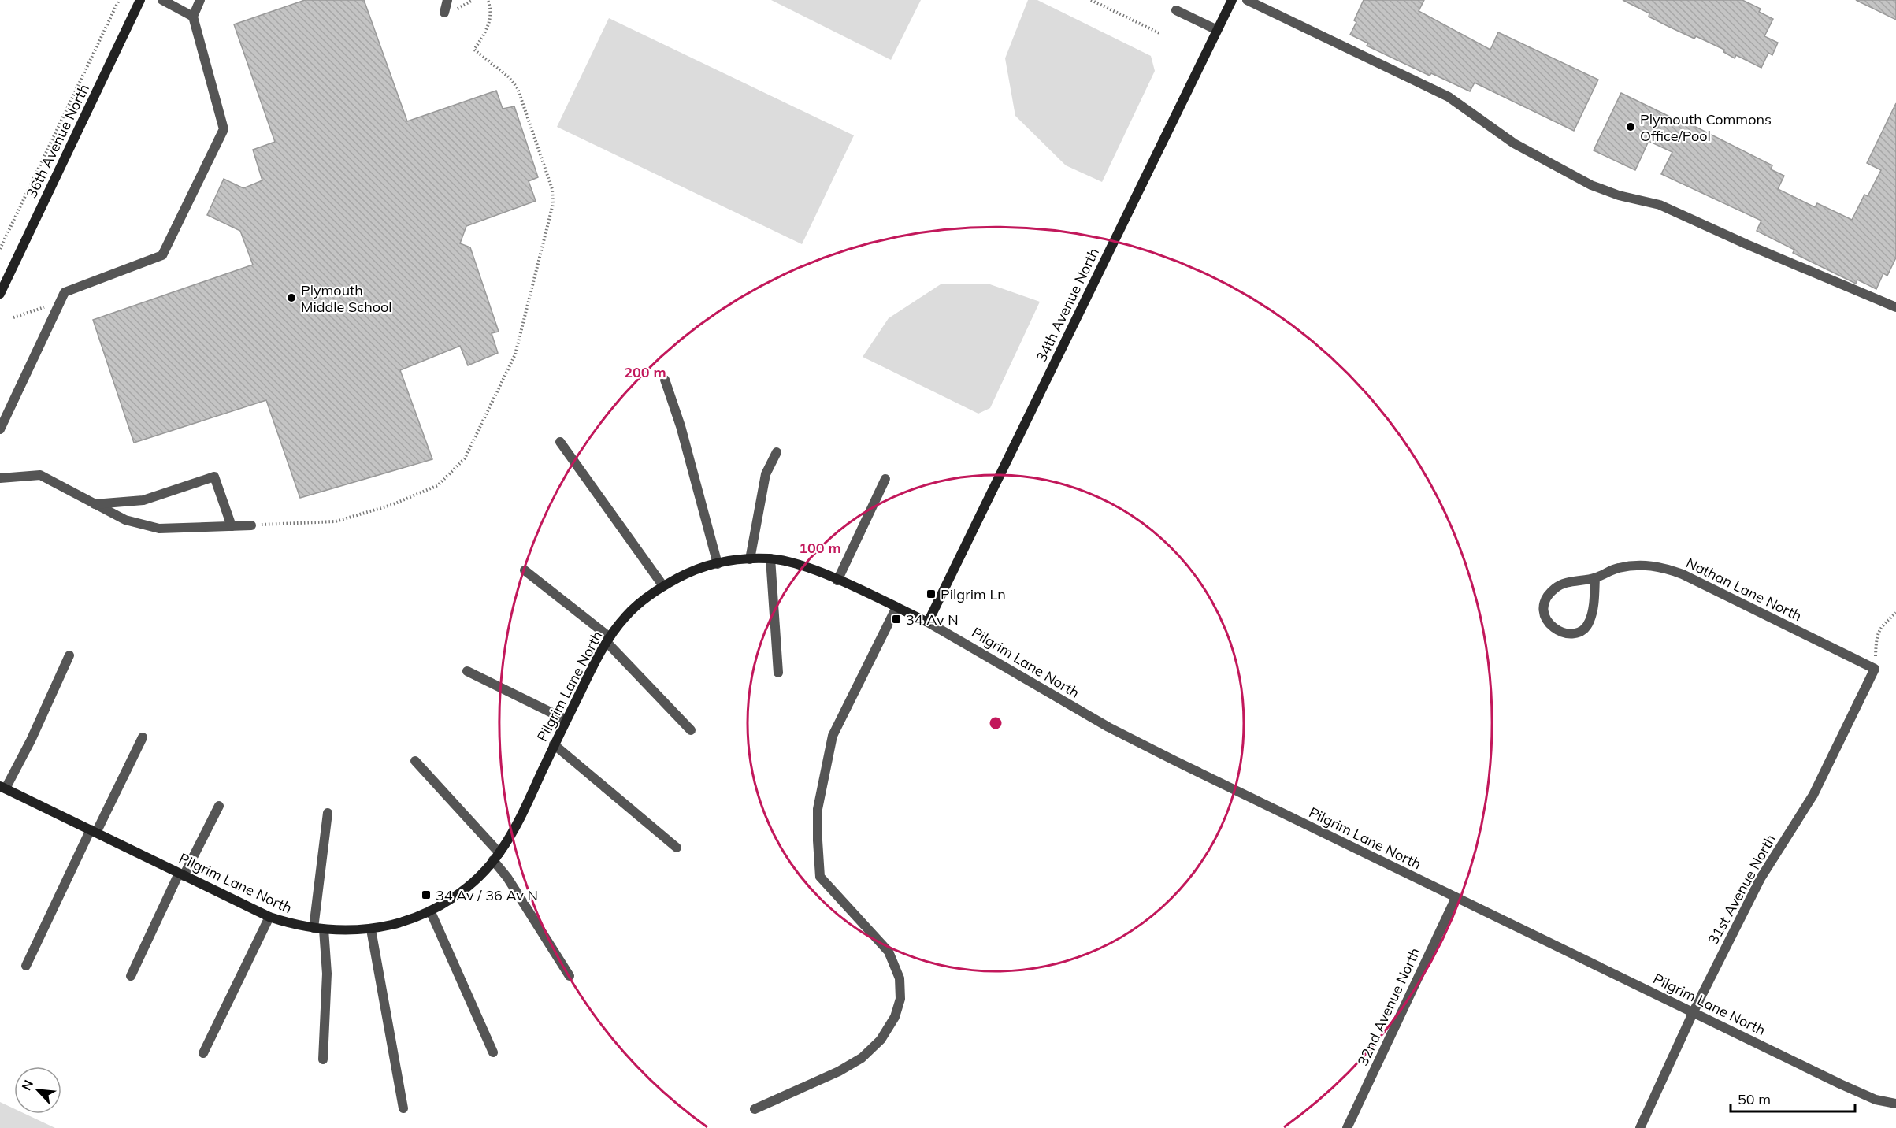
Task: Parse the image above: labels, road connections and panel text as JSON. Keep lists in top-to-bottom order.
{
  "streets": {
    "street": [
      "36th Avenue North",
      "34th Avenue North",
      "Nathan Lane North",
      "Pilgrim Lane North",
      "31st Avenue North",
      "32nd Avenue North"
    ]
  },
  "crossings": [
    ["34th Avenue North", "Pilgrim Lane North"],
    ["Nathan Lane North", "31st Avenue North"],
    ["Pilgrim Lane North", "31st Avenue North"],
    ["Pilgrim Lane North", "32nd Avenue North"]
  ],
  "places": {
    "other": ["Plymouth Commons Office/Pool", "Plymouth Middle School"],
    "transit": ["Pilgrim Ln", "34 Av N", "34 Av / 36 Av N"]
  },
  "scale_bar": "50 m",
  "north": "top left",
  "rings": ["200 m", "100 m"]
}
